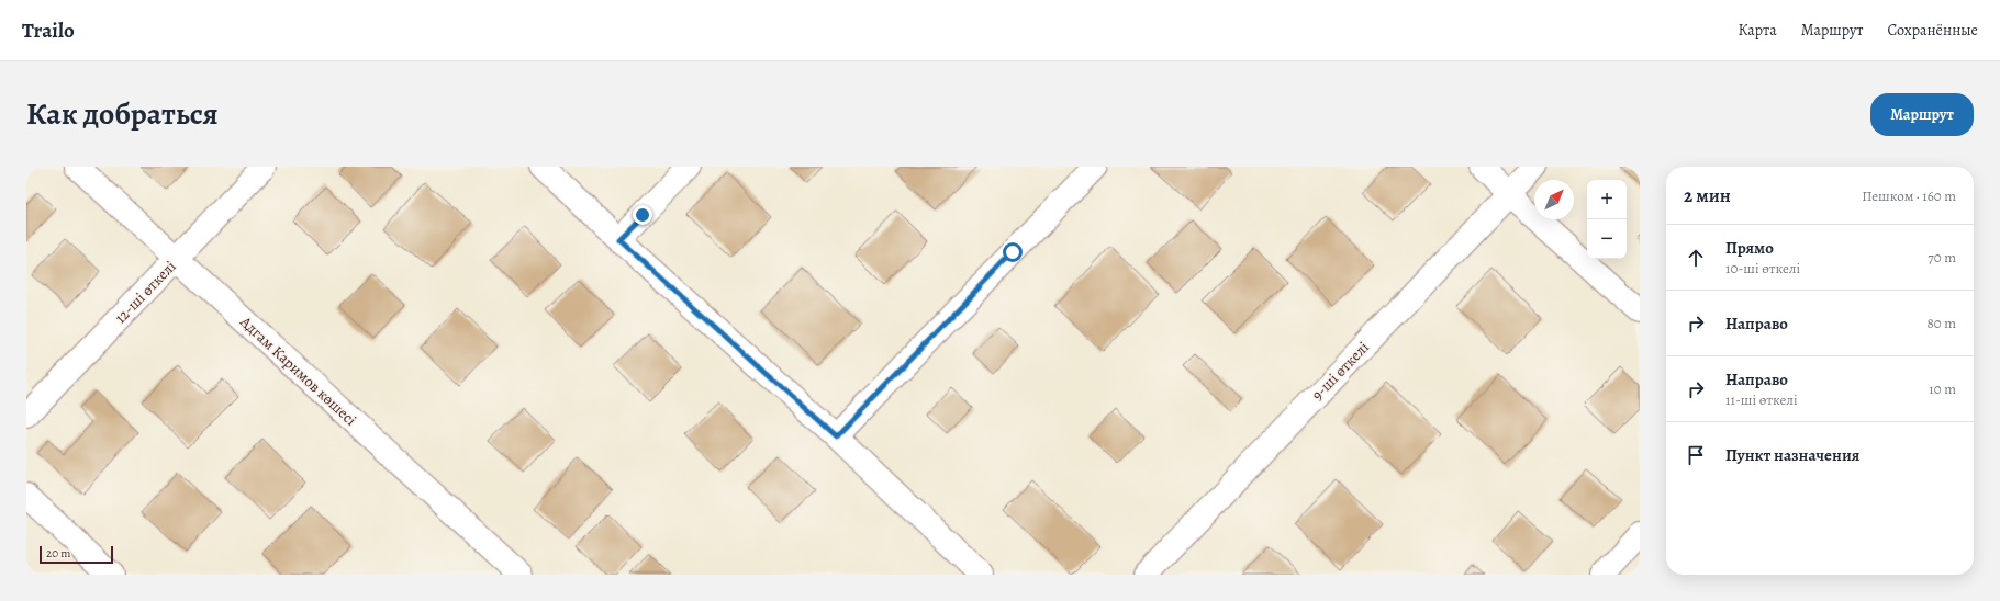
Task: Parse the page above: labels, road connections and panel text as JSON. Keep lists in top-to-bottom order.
{
  "streets": {
    "street": ["12-ші өткелі", "Адгам Каримов көшесі", "9-ші өткелі"]
  },
  "crossings": [
    ["12-ші өткелі", "Адгам Каримов көшесі"]
  ],
  "scale_bar": "20 m",
  "north": "top right",
  "page": {
    "header": "Trailo",
    "nav": ["Карта", "Маршрут", "Сохранённые"],
    "title": "Как добраться",
    "buttons": "Маршрут",
    "heading": ["2 мин", "Пешком · 160 m"],
    "map_buttons": ["+", "−"],
    "list": [
      ["Прямо", "10-ші өткелі", "70 m"],
      ["Направо", "80 m"],
      ["Направо", "11-ші өткелі", "10 m"],
      "Пункт назначения"
    ],
    "scale": "20 m"
  }
}
